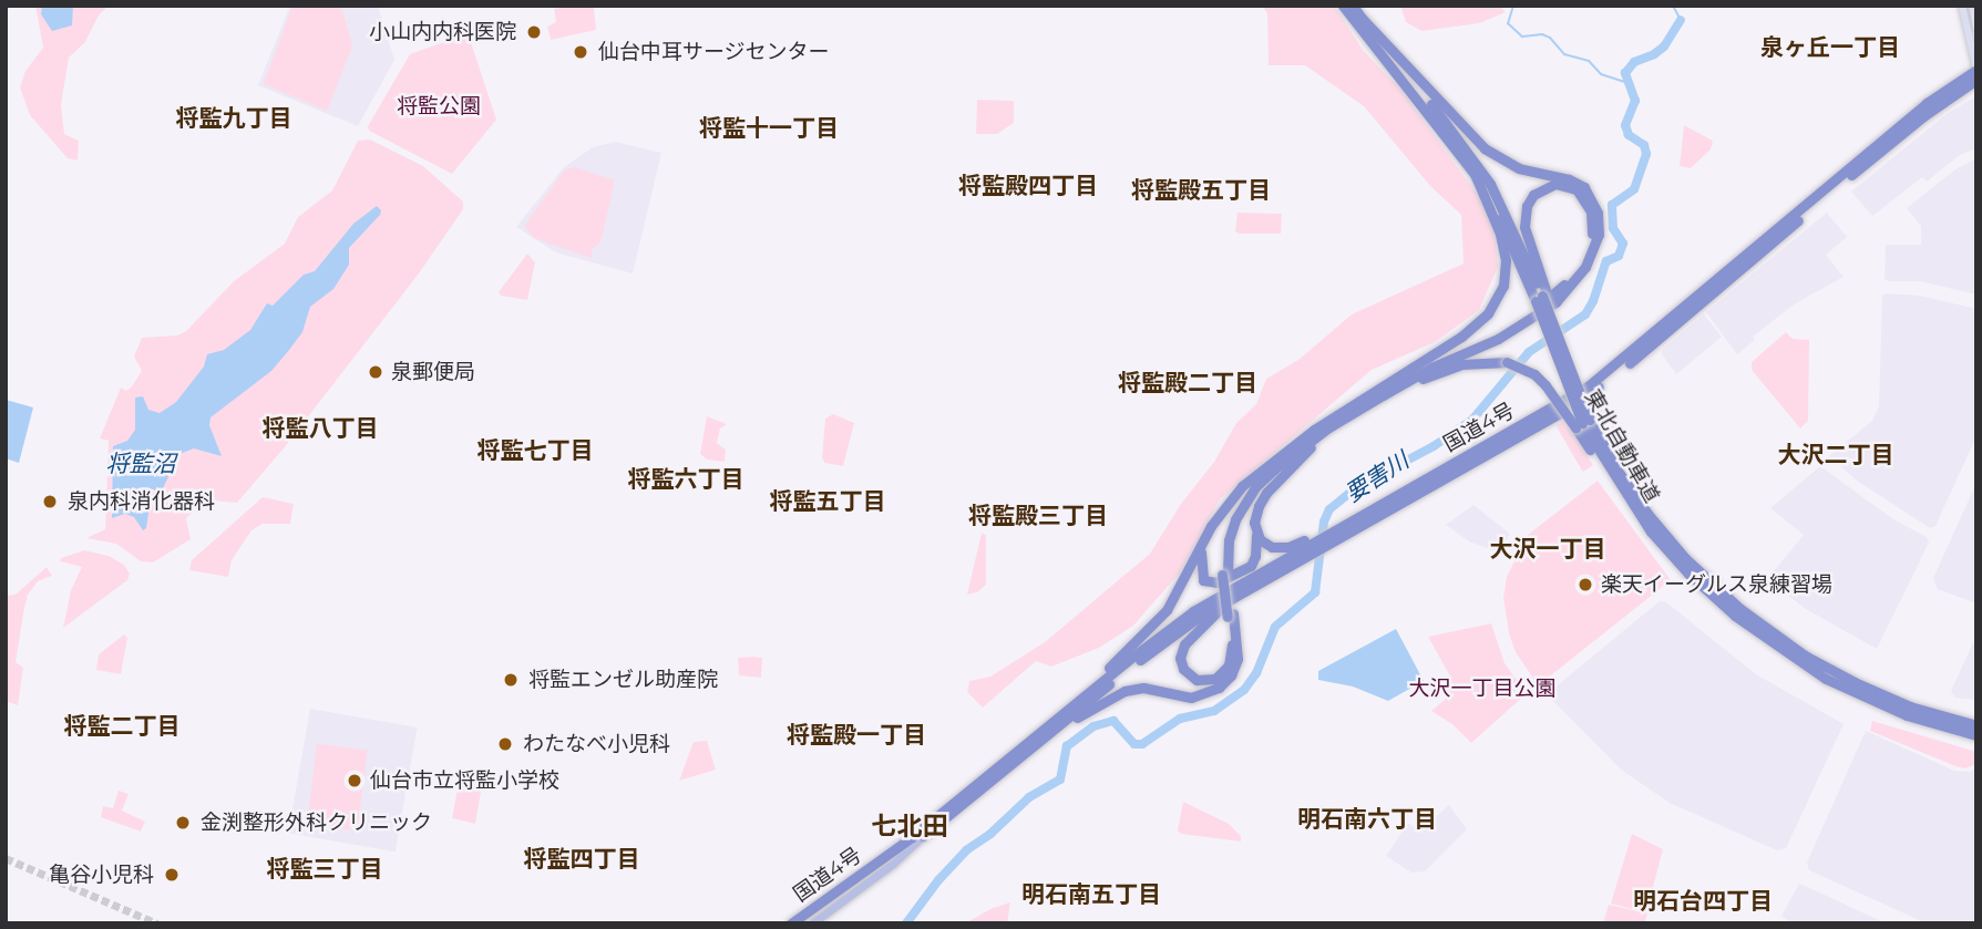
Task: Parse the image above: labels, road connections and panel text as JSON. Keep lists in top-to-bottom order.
{
  "streets": {
    "highway": ["国道4号", "東北自動車道"]
  },
  "districts": [
    "泉ヶ丘一丁目",
    "将監九丁目",
    "将監十一丁目",
    "将監殿四丁目",
    "将監殿五丁目",
    "将監殿二丁目",
    "将監八丁目",
    "将監七丁目",
    "大沢二丁目",
    "将監六丁目",
    "将監五丁目",
    "将監殿三丁目",
    "大沢一丁目",
    "将監二丁目",
    "将監殿一丁目",
    "明石南六丁目",
    "七北田",
    "将監四丁目",
    "将監三丁目",
    "明石南五丁目",
    "明石台四丁目"
  ],
  "water": ["将監沼", "要害川"],
  "parks": ["将監公園", "大沢一丁目公園"],
  "places": [
    "小山内内科医院",
    "仙台中耳サージセンター",
    "泉郵便局",
    "泉内科消化器科",
    "楽天イーグルス泉練習場",
    "将監エンゼル助産院",
    "わたなべ小児科",
    "仙台市立将監小学校",
    "金渕整形外科クリニック",
    "亀谷小児科"
  ]
}
